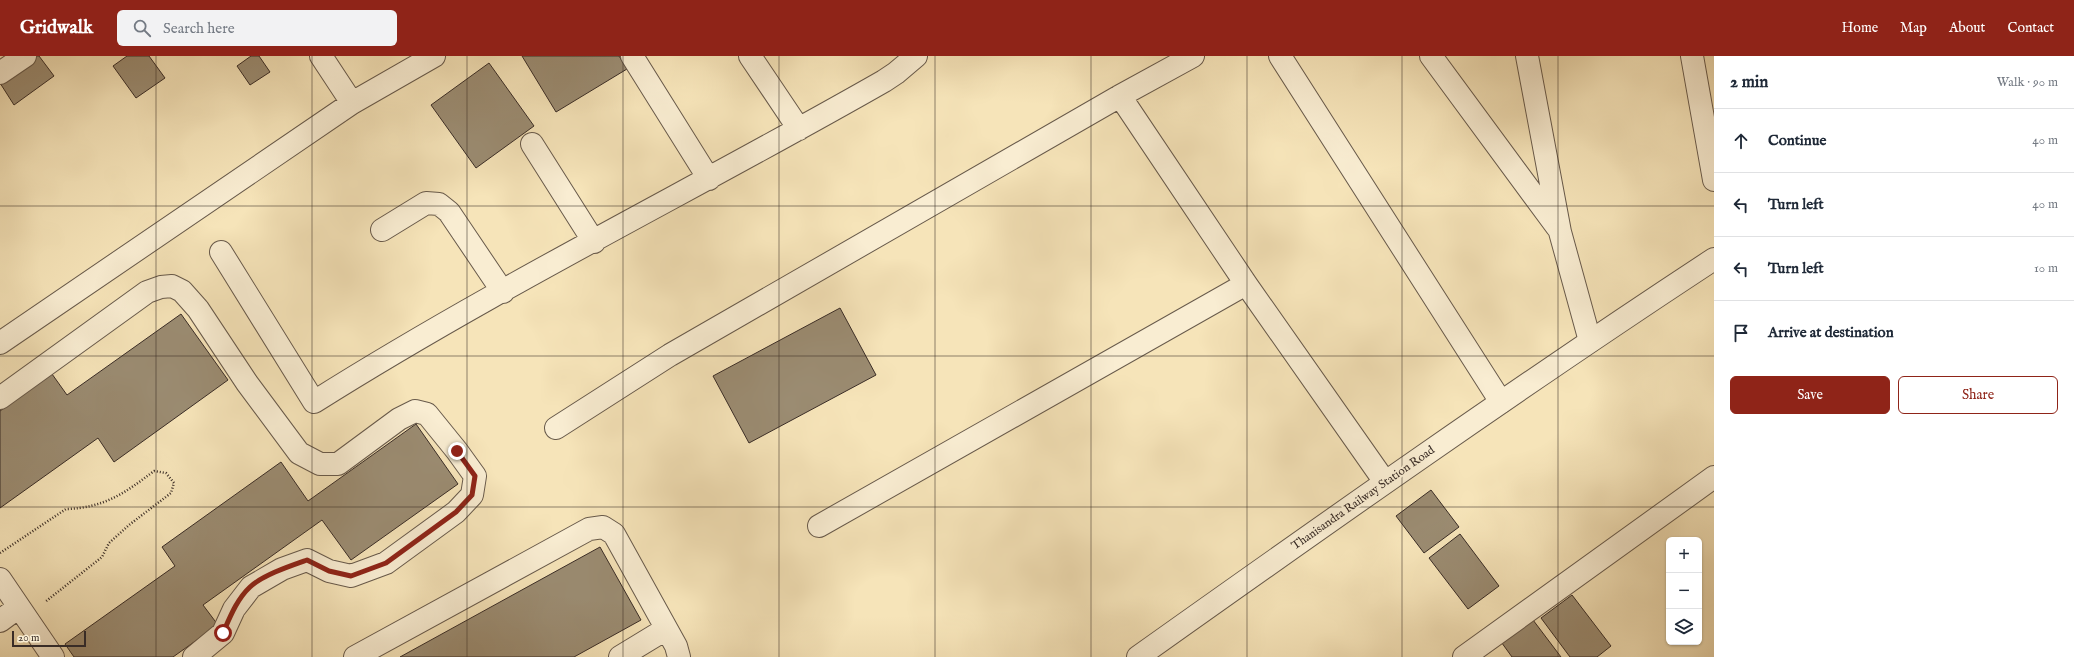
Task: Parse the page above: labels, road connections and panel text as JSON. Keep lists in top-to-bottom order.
{
  "streets": {
    "street": ["Thanisandra Railway Station Road"]
  },
  "scale_bar": "20 m",
  "page": {
    "header": "Gridwalk",
    "search": "Search here",
    "nav": [
      "Home",
      "Map",
      "About",
      "Contact"
    ],
    "heading": ["2 min", "Walk · 90 m"],
    "list": [
      ["Continue", "40 m"],
      ["Turn left", "40 m"],
      ["Turn left", "10 m"],
      "Arrive at destination"
    ],
    "buttons": ["Save", "Share"],
    "map_buttons": ["+", "−"],
    "scale": "20 m"
  }
}
